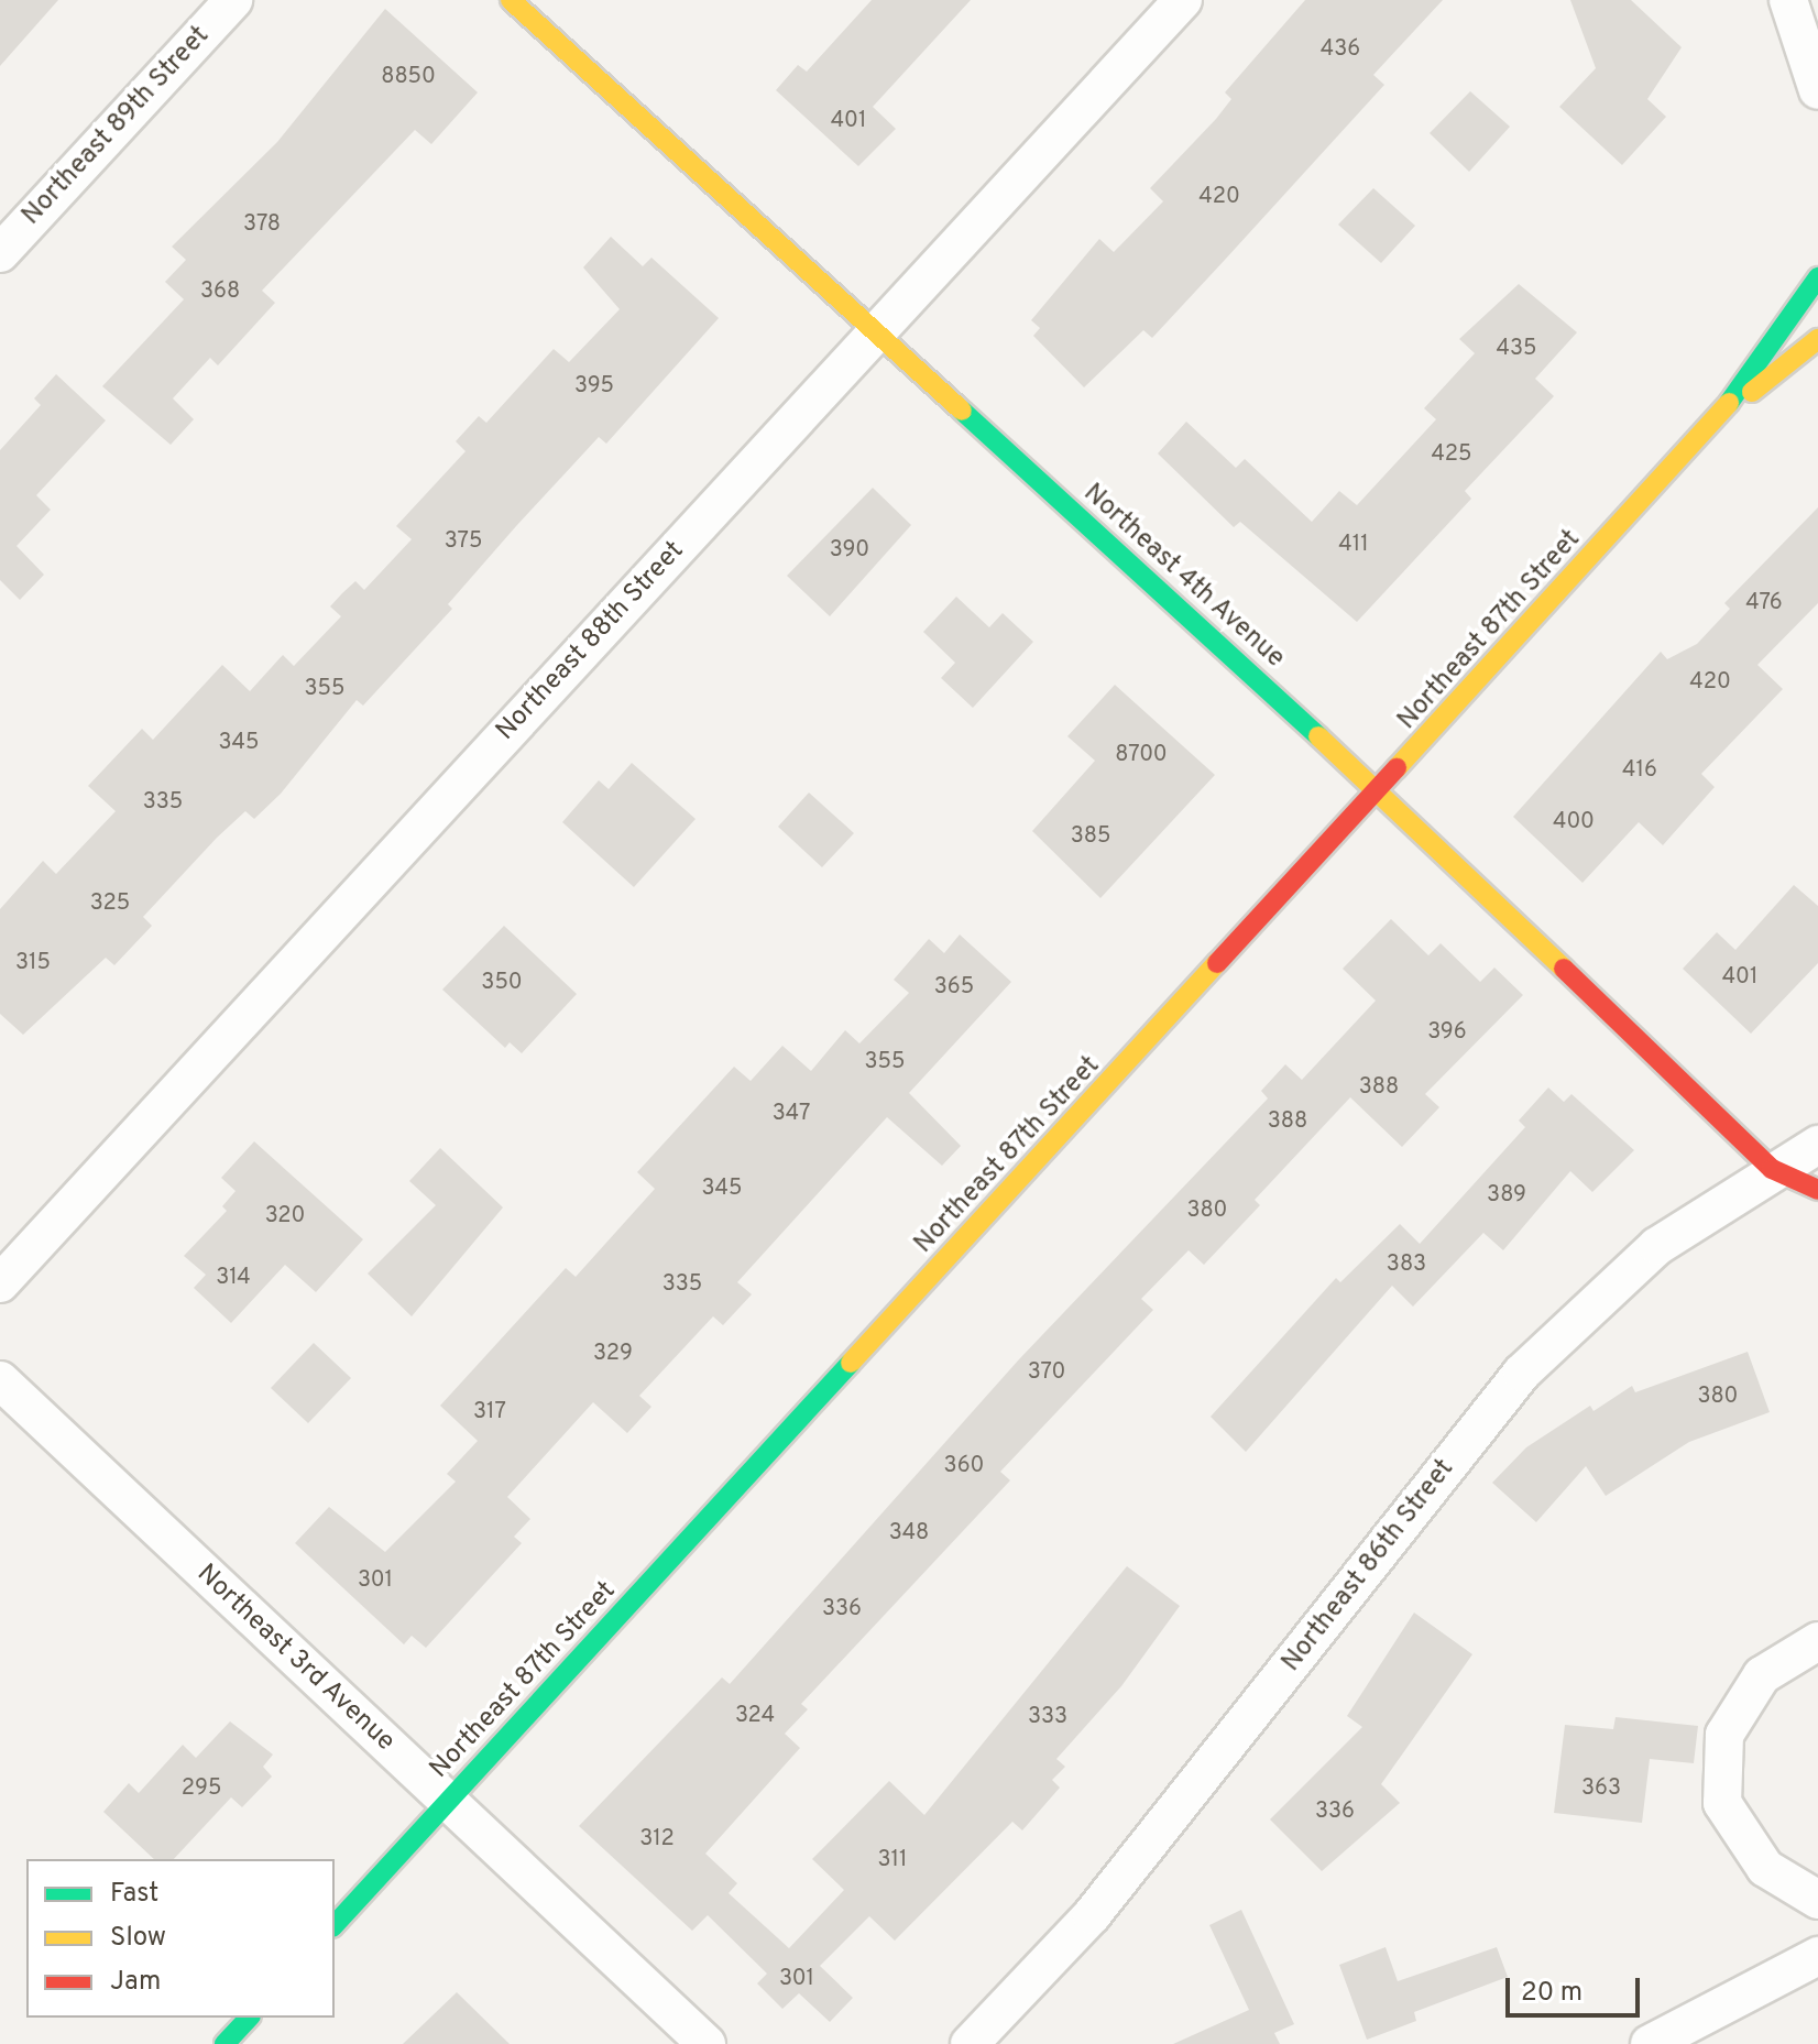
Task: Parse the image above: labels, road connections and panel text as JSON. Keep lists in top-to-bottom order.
{
  "streets": {
    "street": [
      "Northeast 89th Street",
      "Northeast 4th Avenue",
      "Northeast 87th Street",
      "Northeast 88th Street",
      "Northeast 86th Street",
      "Northeast 3rd Avenue"
    ]
  },
  "crossings": [
    ["Northeast 4th Avenue", "Northeast 87th Street"],
    ["Northeast 4th Avenue", "Northeast 88th Street"],
    ["Northeast 4th Avenue", "Northeast 86th Street"],
    ["Northeast 87th Street", "Northeast 3rd Avenue"]
  ],
  "house_numbers": [
    "436",
    "8850",
    "401",
    "420",
    "378",
    "368",
    "435",
    "395",
    "425",
    "375",
    "411",
    "390",
    "476",
    "420",
    "355",
    "345",
    "8700",
    "416",
    "335",
    "400",
    "385",
    "325",
    "315",
    "401",
    "350",
    "365",
    "396",
    "355",
    "388",
    "347",
    "388",
    "345",
    "389",
    "380",
    "320",
    "383",
    "314",
    "335",
    "329",
    "370",
    "380",
    "317",
    "360",
    "348",
    "301",
    "336",
    "324",
    "333",
    "295",
    "363",
    "336",
    "312",
    "311",
    "301"
  ],
  "legend": ["Fast", "Slow", "Jam"],
  "scale_bar": "20 m"
}
